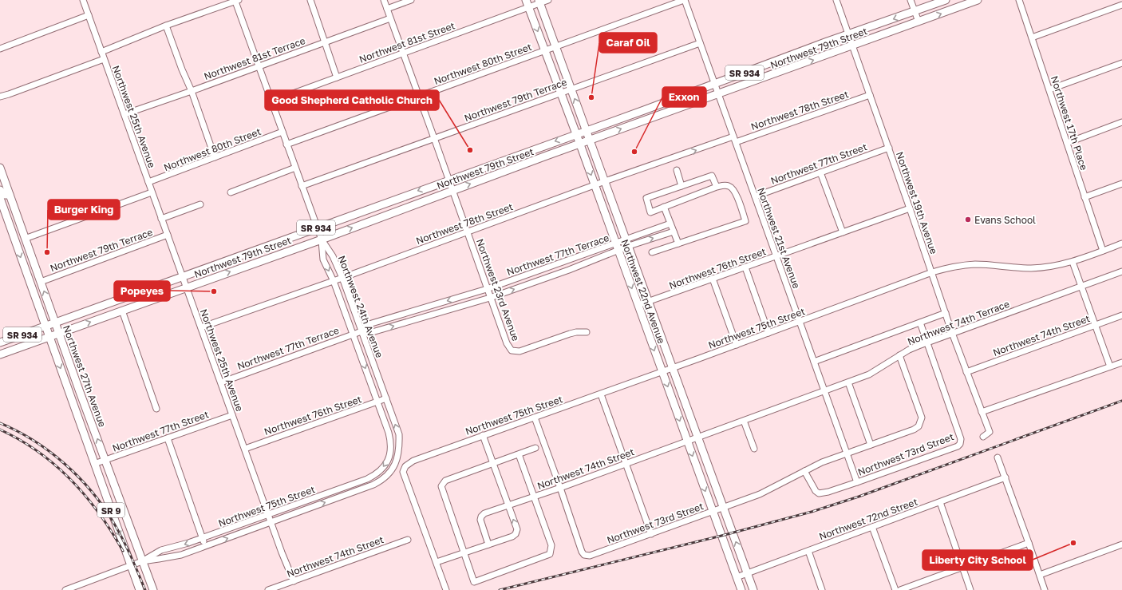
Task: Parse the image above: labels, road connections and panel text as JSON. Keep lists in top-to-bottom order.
{
  "streets": {
    "main road": [
      "Northwest 79th Street",
      "SR 934",
      "Northwest 22nd Avenue",
      "Northwest 27th Avenue",
      "SR 9"
    ],
    "street": [
      "Northwest 81st Street",
      "Northwest 81st Terrace",
      "Northwest 80th Street",
      "Northwest 79th Terrace",
      "Northwest 78th Street",
      "Northwest 25th Avenue",
      "Northwest 17th Place",
      "Northwest 77th Street",
      "Northwest 19th Avenue",
      "Northwest 21st Avenue",
      "Northwest 77th Terrace",
      "Northwest 76th Street",
      "Northwest 23rd Avenue",
      "Northwest 24th Avenue",
      "Northwest 74th Terrace",
      "Northwest 75th Street",
      "Northwest 74th Street",
      "Northwest 73rd Street",
      "Northwest 72nd Street"
    ]
  },
  "crossings": [
    ["Northwest 81st Street", "Northwest 23rd Avenue"],
    ["Northwest 81st Street", "Northwest 22nd Avenue"],
    ["Northwest 81st Street", "Northwest 24th Avenue"],
    ["Northwest 79th Street", "Northwest 25th Avenue"],
    ["Northwest 79th Street", "Northwest 19th Avenue"],
    ["Northwest 79th Street", "Northwest 21st Avenue"],
    ["Northwest 79th Street", "Northwest 23rd Avenue"],
    ["Northwest 79th Street", "Northwest 22nd Avenue"],
    ["Northwest 79th Street", "Northwest 24th Avenue"],
    ["Northwest 79th Street", "Northwest 75th Street"],
    ["Northwest 79th Street", "Northwest 27th Avenue"],
    ["Northwest 79th Street", "SR 9"],
    ["Northwest 81st Terrace", "Northwest 25th Avenue"],
    ["Northwest 81st Terrace", "Northwest 23rd Avenue"],
    ["Northwest 81st Terrace", "Northwest 24th Avenue"],
    ["Northwest 80th Street", "Northwest 25th Avenue"],
    ["Northwest 80th Street", "Northwest 21st Avenue"],
    ["Northwest 80th Street", "Northwest 23rd Avenue"],
    ["Northwest 80th Street", "Northwest 22nd Avenue"],
    ["Northwest 80th Street", "Northwest 24th Avenue"],
    ["Northwest 79th Terrace", "Northwest 25th Avenue"],
    ["Northwest 79th Terrace", "Northwest 21st Avenue"],
    ["Northwest 79th Terrace", "Northwest 23rd Avenue"],
    ["Northwest 79th Terrace", "Northwest 22nd Avenue"],
    ["Northwest 79th Terrace", "Northwest 24th Avenue"],
    ["Northwest 79th Terrace", "Northwest 27th Avenue"],
    ["Northwest 78th Street", "Northwest 25th Avenue"],
    ["Northwest 78th Street", "Northwest 19th Avenue"],
    ["Northwest 78th Street", "Northwest 21st Avenue"],
    ["Northwest 78th Street", "Northwest 23rd Avenue"],
    ["Northwest 78th Street", "Northwest 22nd Avenue"],
    ["Northwest 78th Street", "Northwest 24th Avenue"],
    ["Northwest 78th Street", "Northwest 75th Street"],
    ["Northwest 25th Avenue", "Northwest 77th Street"],
    ["Northwest 25th Avenue", "Northwest 77th Terrace"],
    ["Northwest 25th Avenue", "Northwest 76th Street"],
    ["Northwest 25th Avenue", "Northwest 75th Street"],
    ["Northwest 25th Avenue", "Northwest 74th Street"],
    ["Northwest 17th Place", "Northwest 75th Street"],
    ["Northwest 77th Street", "Northwest 19th Avenue"],
    ["Northwest 77th Street", "Northwest 21st Avenue"],
    ["Northwest 77th Street", "Northwest 27th Avenue"],
    ["Northwest 77th Street", "SR 9"],
    ["Northwest 19th Avenue", "Northwest 76th Street"],
    ["Northwest 19th Avenue", "Northwest 74th Terrace"],
    ["Northwest 19th Avenue", "Northwest 75th Street"],
    ["Northwest 19th Avenue", "Northwest 74th Street"],
    ["Northwest 21st Avenue", "Northwest 76th Street"],
    ["Northwest 21st Avenue", "Northwest 74th Terrace"],
    ["Northwest 21st Avenue", "Northwest 75th Street"],
    ["Northwest 21st Avenue", "Northwest 73rd Street"],
    ["Northwest 77th Terrace", "Northwest 23rd Avenue"],
    ["Northwest 77th Terrace", "Northwest 22nd Avenue"],
    ["Northwest 77th Terrace", "Northwest 24th Avenue"],
    ["Northwest 77th Terrace", "Northwest 75th Street"],
    ["Northwest 76th Street", "Northwest 22nd Avenue"],
    ["Northwest 76th Street", "Northwest 24th Avenue"],
    ["Northwest 76th Street", "Northwest 75th Street"],
    ["Northwest 22nd Avenue", "Northwest 74th Terrace"],
    ["Northwest 22nd Avenue", "Northwest 75th Street"],
    ["Northwest 22nd Avenue", "Northwest 74th Street"],
    ["Northwest 22nd Avenue", "Northwest 73rd Street"],
    ["Northwest 22nd Avenue", "Northwest 72nd Street"],
    ["Northwest 24th Avenue", "Northwest 75th Street"],
    ["Northwest 74th Terrace", "Northwest 74th Street"],
    ["Northwest 74th Terrace", "Northwest 73rd Street"],
    ["Northwest 75th Street", "Northwest 27th Avenue"],
    ["Northwest 75th Street", "SR 9"],
    ["Northwest 74th Street", "Northwest 73rd Street"]
  ],
  "places": [
    "Caraf Oil",
    "Good Shepherd Catholic Church",
    "Exxon",
    "Evans School",
    "Burger King",
    "Popeyes",
    "Liberty City School"
  ]
}
